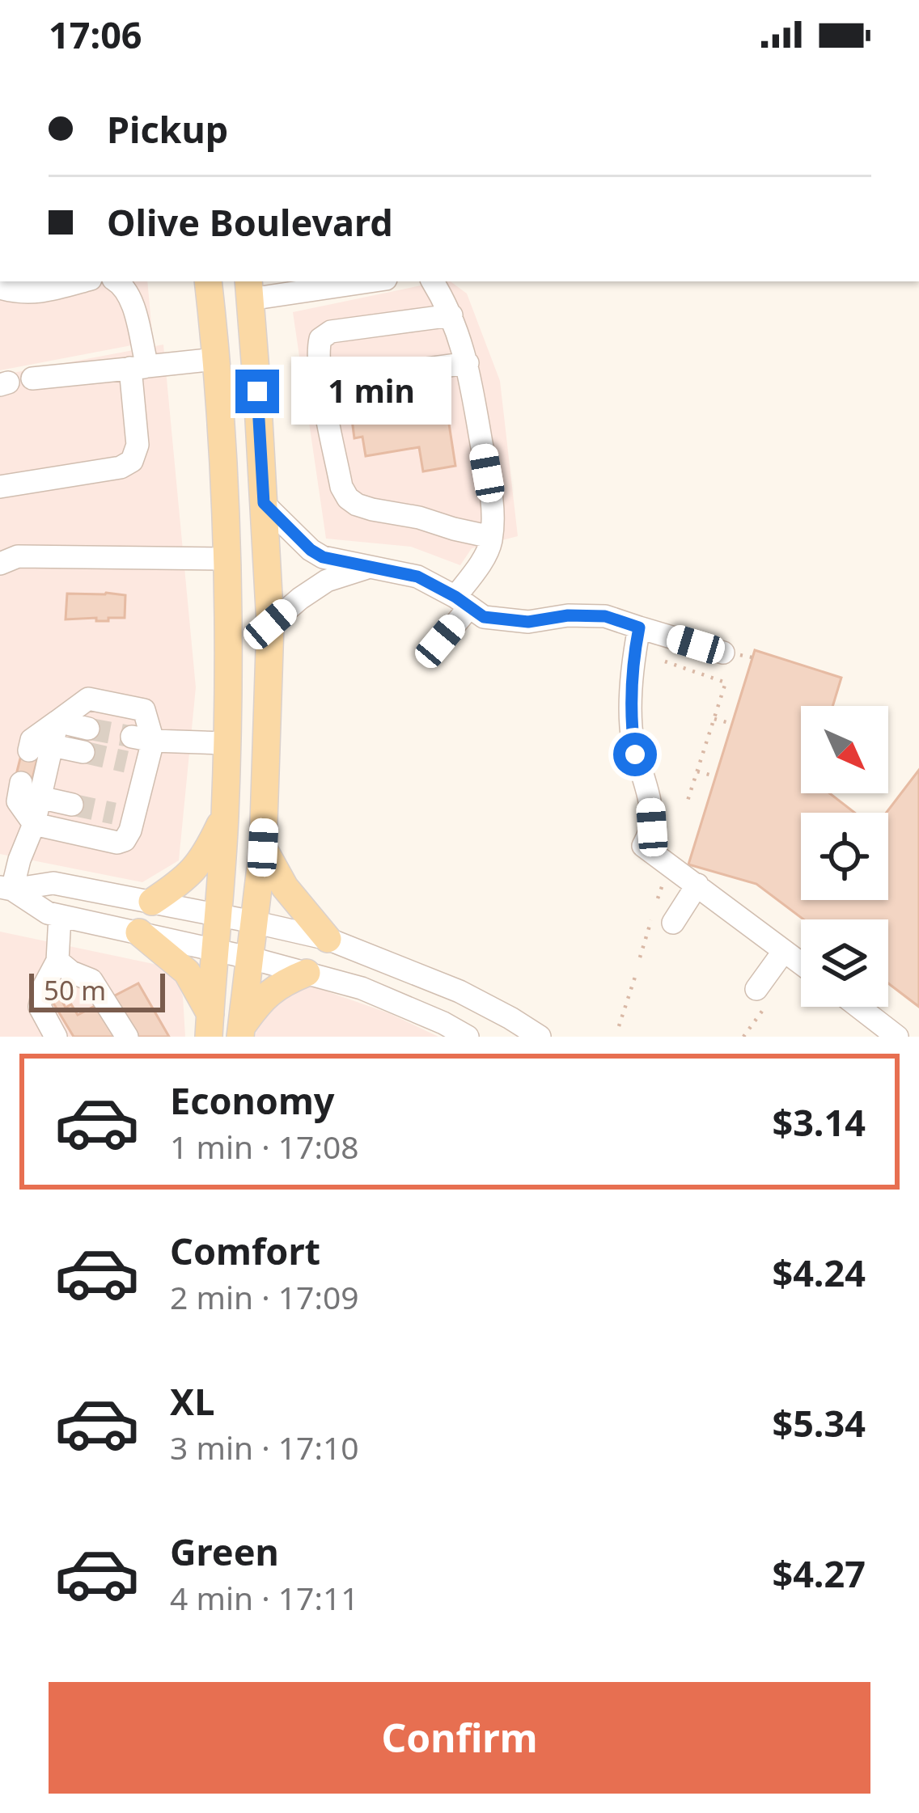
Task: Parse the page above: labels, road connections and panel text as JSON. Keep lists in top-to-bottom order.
{
  "scale_bar": "50 m",
  "north": "bottom right",
  "page": {
    "status": "17:06",
    "banner": ["Pickup", "Olive Boulevard"],
    "bubble": "1 min",
    "scale": "50 m",
    "list": [
      {
        "name": "Economy",
        "note": "1 min · 17:08",
        "value": "$3.14"
      },
      {
        "name": "Comfort",
        "note": "2 min · 17:09",
        "value": "$4.24"
      },
      {
        "name": "XL",
        "note": "3 min · 17:10",
        "value": "$5.34"
      },
      {
        "name": "Green",
        "note": "4 min · 17:11",
        "value": "$4.27"
      }
    ],
    "buttons": "Confirm"
  }
}
